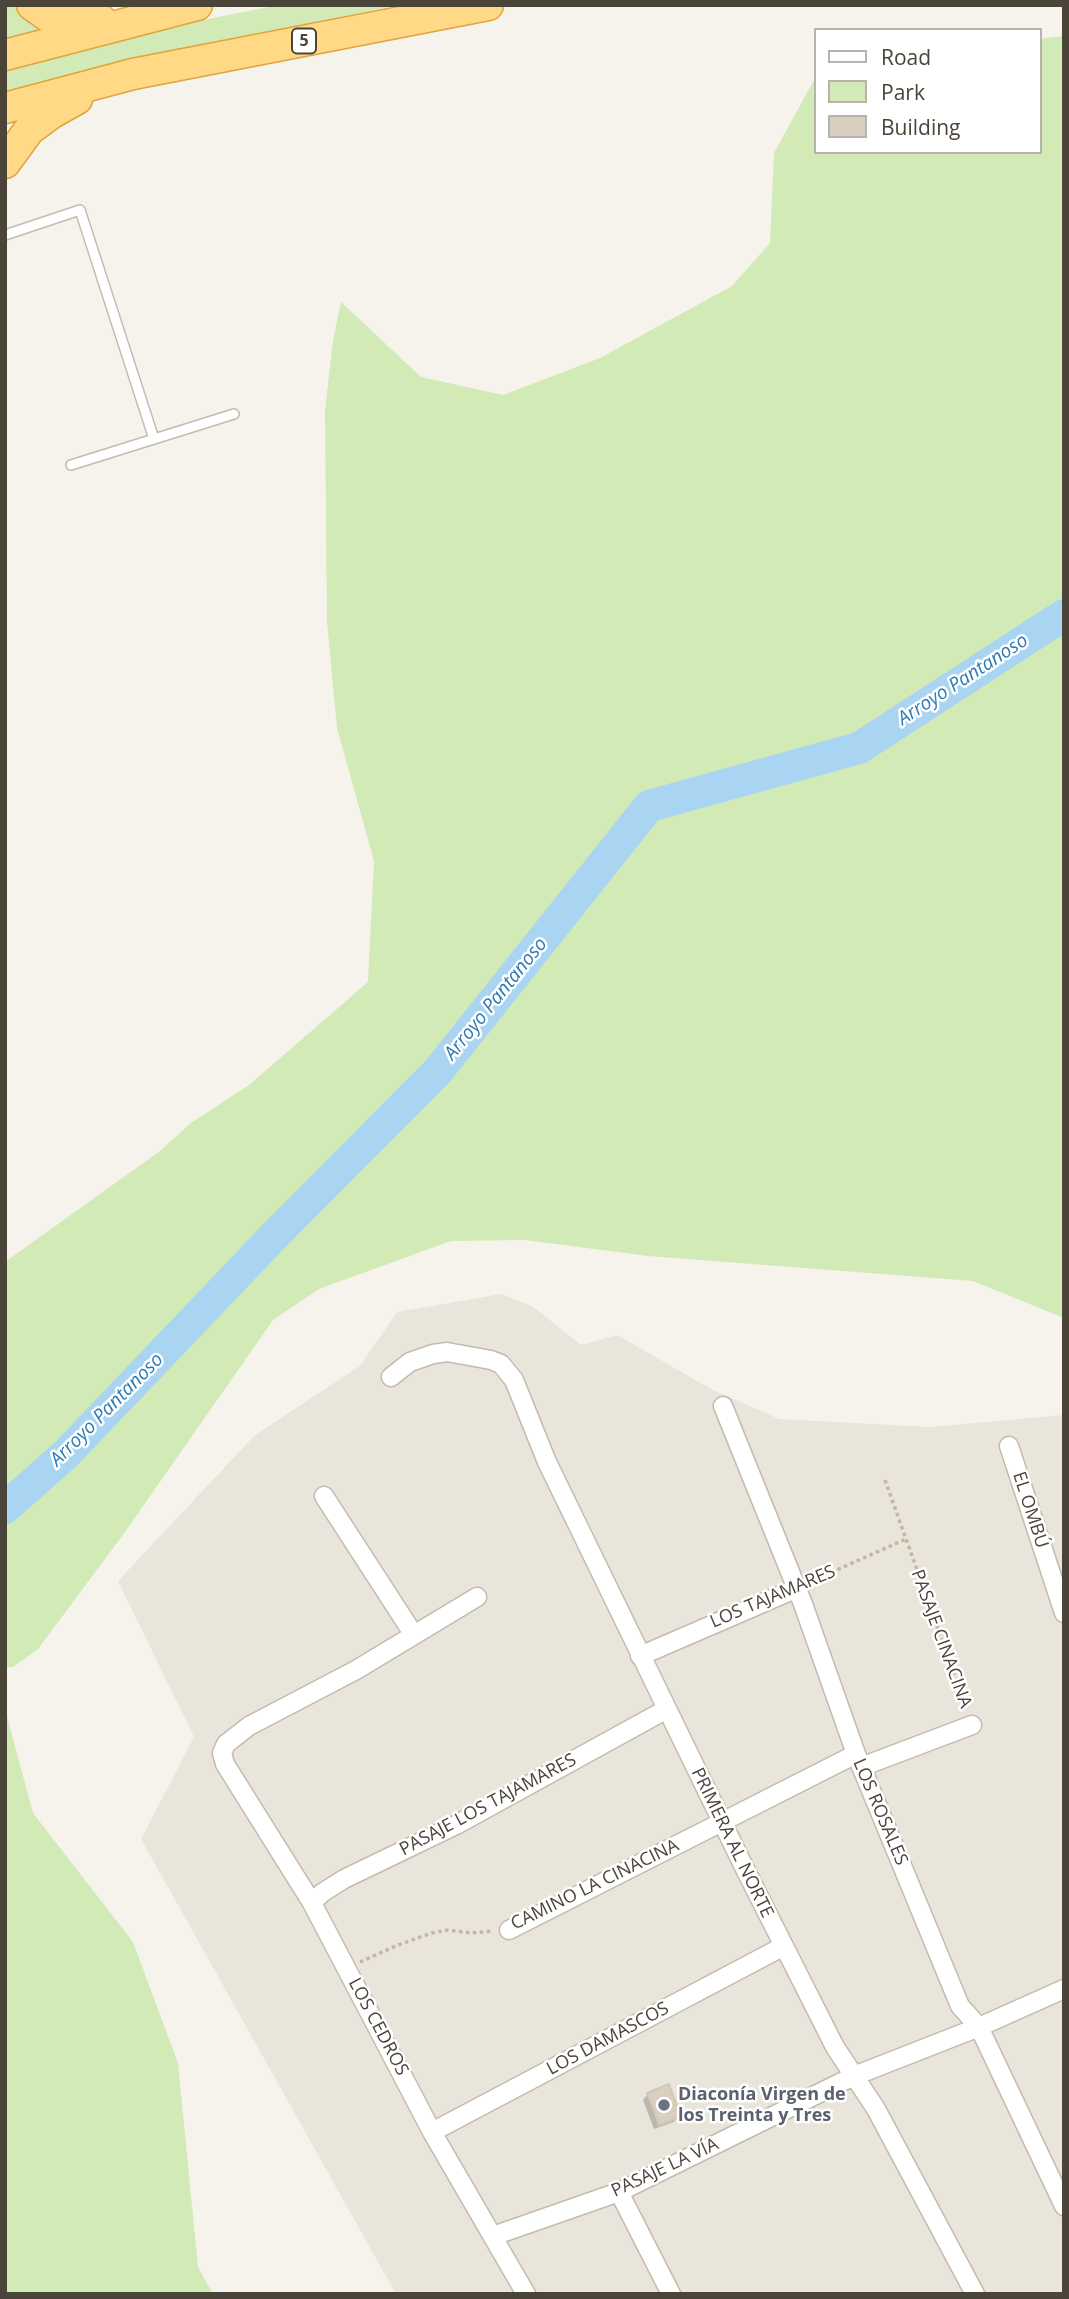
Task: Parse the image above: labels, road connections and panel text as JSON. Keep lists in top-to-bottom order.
{
  "streets": {
    "highway": ["5"],
    "street": [
      "EL OMBÚ",
      "LOS TAJAMARES",
      "PASAJE CINACINA",
      "PASAJE LOS TAJAMARES",
      "LOS ROSALES",
      "PRIMERA AL NORTE",
      "CAMINO LA CINACINA",
      "LOS CEDROS",
      "LOS DAMASCOS",
      "PASAJE LA VÍA"
    ]
  },
  "crossings": [
    ["LOS TAJAMARES", "PASAJE CINACINA"],
    ["LOS TAJAMARES", "LOS ROSALES"],
    ["LOS TAJAMARES", "PRIMERA AL NORTE"],
    ["PASAJE CINACINA", "LOS ROSALES"],
    ["PASAJE CINACINA", "PRIMERA AL NORTE"],
    ["PASAJE CINACINA", "CAMINO LA CINACINA"],
    ["PASAJE LOS TAJAMARES", "PRIMERA AL NORTE"],
    ["PASAJE LOS TAJAMARES", "LOS CEDROS"],
    ["LOS ROSALES", "PASAJE LA VÍA"],
    ["PRIMERA AL NORTE", "CAMINO LA CINACINA"],
    ["PRIMERA AL NORTE", "LOS DAMASCOS"],
    ["PRIMERA AL NORTE", "PASAJE LA VÍA"],
    ["CAMINO LA CINACINA", "LOS CEDROS"],
    ["LOS CEDROS", "LOS DAMASCOS"],
    ["LOS CEDROS", "PASAJE LA VÍA"]
  ],
  "water": ["Arroyo Pantanoso"],
  "places": ["Diaconía Virgen de los Treinta y Tres"],
  "legend": ["Road", "Park", "Building"]
}
